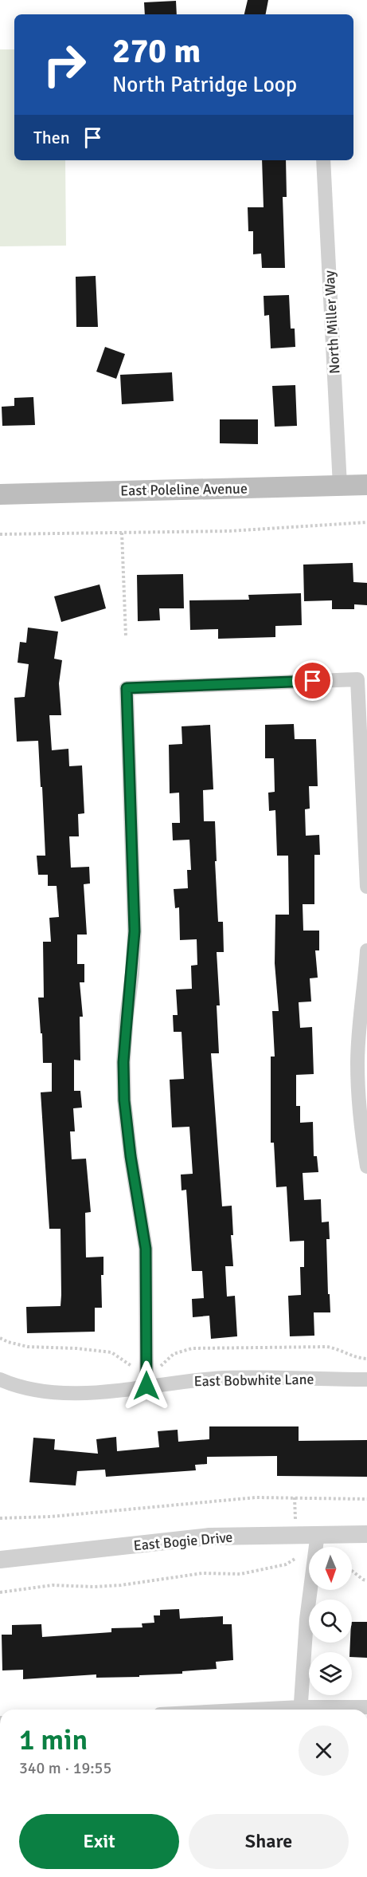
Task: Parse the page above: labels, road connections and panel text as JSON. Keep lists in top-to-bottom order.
{
  "streets": {
    "main road": ["East Poleline Avenue"],
    "street": ["North Miller Way", "East Bobwhite Lane", "East Bogie Drive"]
  },
  "crossings": [
    ["North Miller Way", "East Poleline Avenue"]
  ],
  "north": "bottom",
  "page": {
    "turn": ["270 m", "North Patridge Loop"],
    "then": "Then",
    "heading": ["1 min", "340 m · 19:55"],
    "buttons": ["Exit", "Share"]
  }
}
